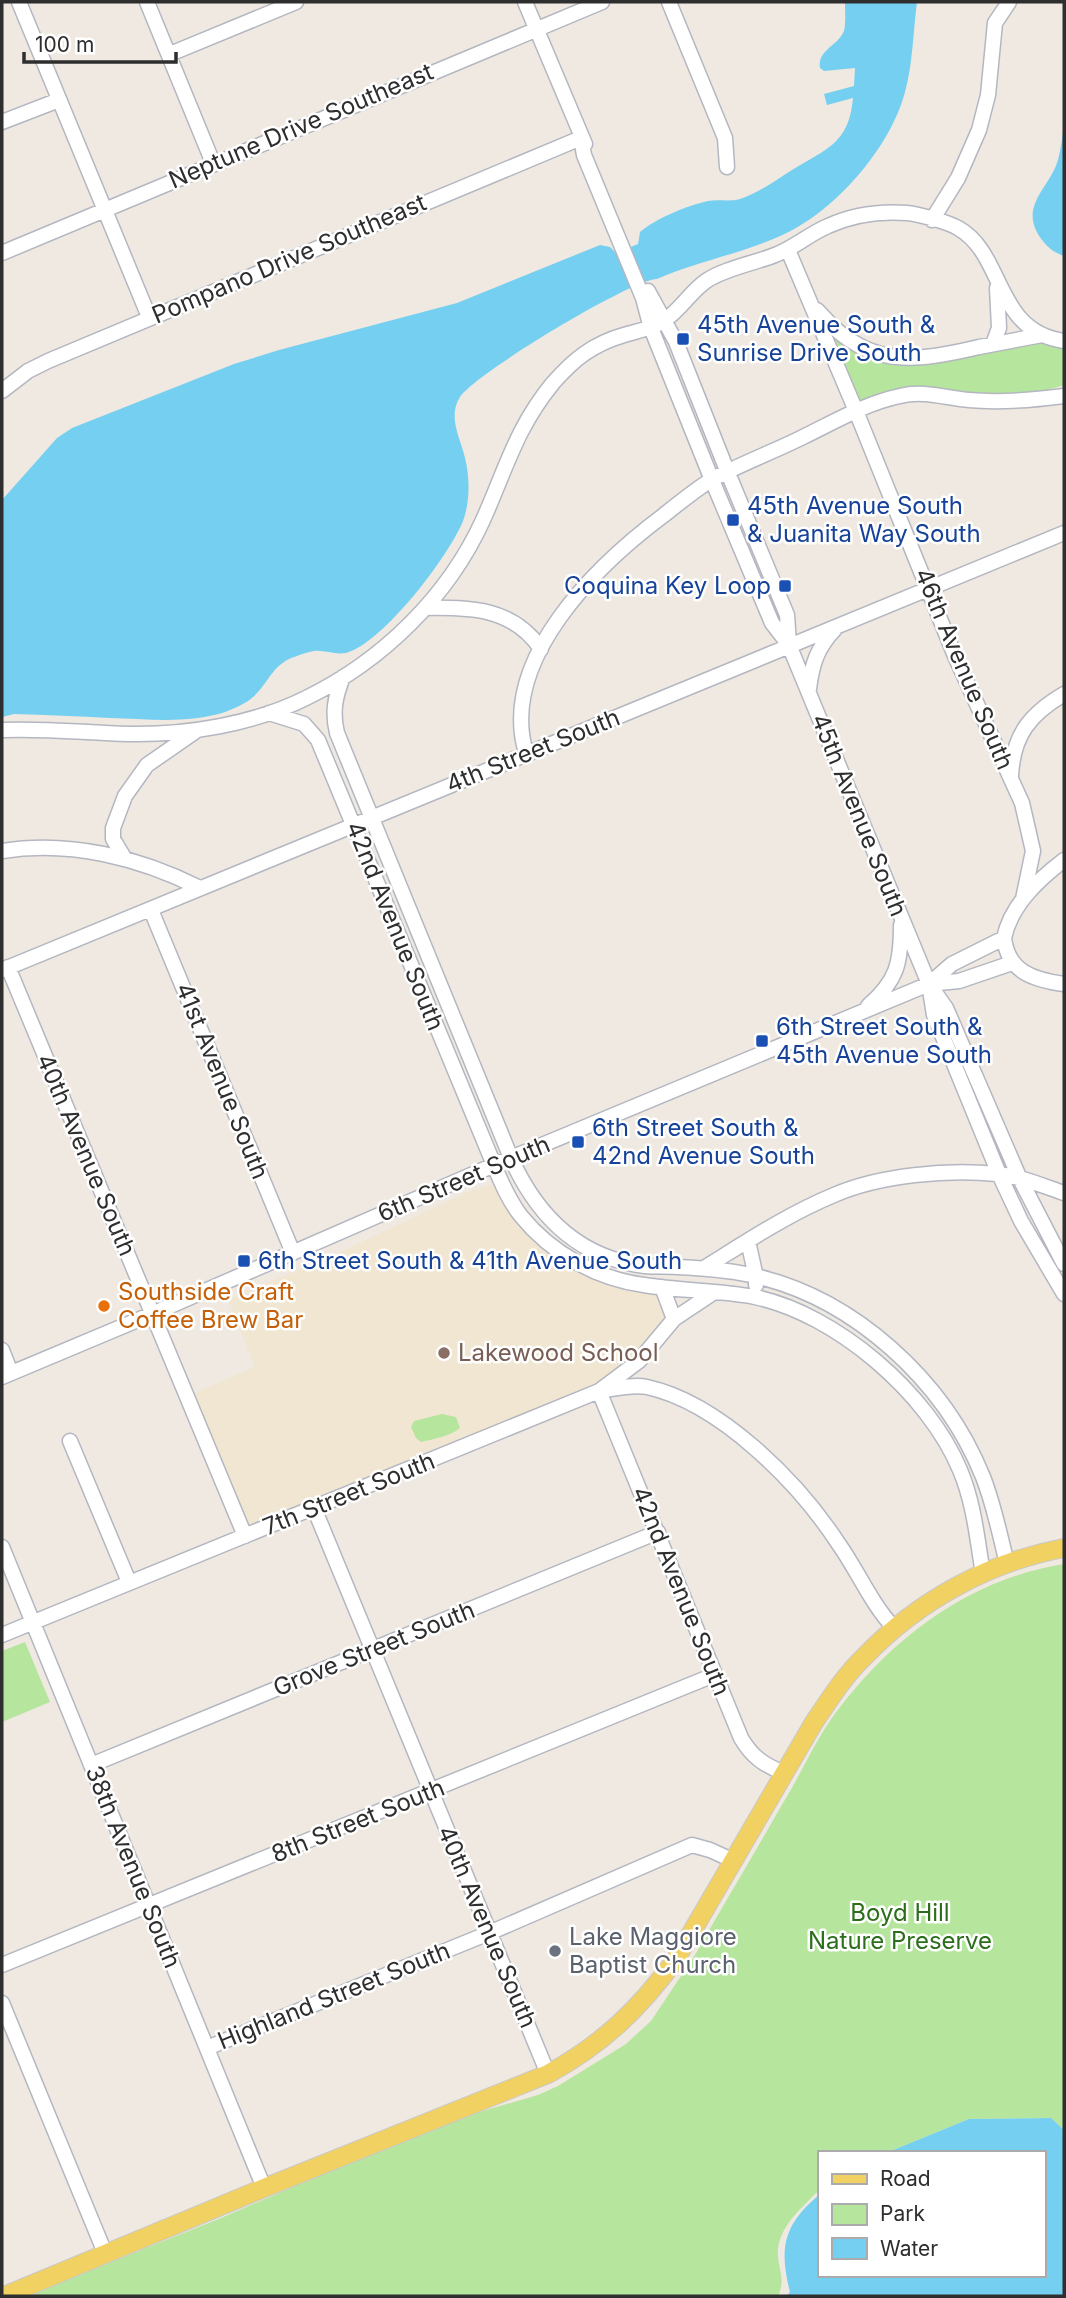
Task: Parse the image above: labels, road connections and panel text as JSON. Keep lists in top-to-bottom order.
{
  "streets": {
    "street": [
      "Neptune Drive Southeast",
      "Pompano Drive Southeast",
      "46th Avenue South",
      "4th Street South",
      "45th Avenue South",
      "42nd Avenue South",
      "41st Avenue South",
      "40th Avenue South",
      "6th Street South",
      "7th Street South",
      "Grove Street South",
      "8th Street South",
      "38th Avenue South",
      "Highland Street South"
    ]
  },
  "crossings": [
    ["46th Avenue South", "4th Street South"],
    ["4th Street South", "45th Avenue South"],
    ["4th Street South", "42nd Avenue South"],
    ["4th Street South", "41st Avenue South"],
    ["4th Street South", "40th Avenue South"],
    ["45th Avenue South", "6th Street South"],
    ["42nd Avenue South", "6th Street South"],
    ["42nd Avenue South", "7th Street South"],
    ["42nd Avenue South", "Grove Street South"],
    ["42nd Avenue South", "8th Street South"],
    ["41st Avenue South", "6th Street South"],
    ["40th Avenue South", "6th Street South"],
    ["40th Avenue South", "7th Street South"],
    ["40th Avenue South", "Grove Street South"],
    ["40th Avenue South", "8th Street South"],
    ["40th Avenue South", "Highland Street South"],
    ["7th Street South", "38th Avenue South"],
    ["Grove Street South", "38th Avenue South"],
    ["8th Street South", "38th Avenue South"],
    ["38th Avenue South", "Highland Street South"]
  ],
  "parks": ["Boyd Hill Nature Preserve"],
  "places": {
    "transit": [
      "45th Avenue South & Sunrise Drive South",
      "45th Avenue South & Juanita Way South",
      "Coquina Key Loop",
      "6th Street South & 45th Avenue South",
      "6th Street South & 42nd Avenue South",
      "6th Street South & 41th Avenue South"
    ],
    "other": ["Southside Craft Coffee Brew Bar", "Lakewood School", "Lake Maggiore Baptist Church"]
  },
  "legend": ["Road", "Park", "Water"],
  "scale_bar": "100 m"
}
